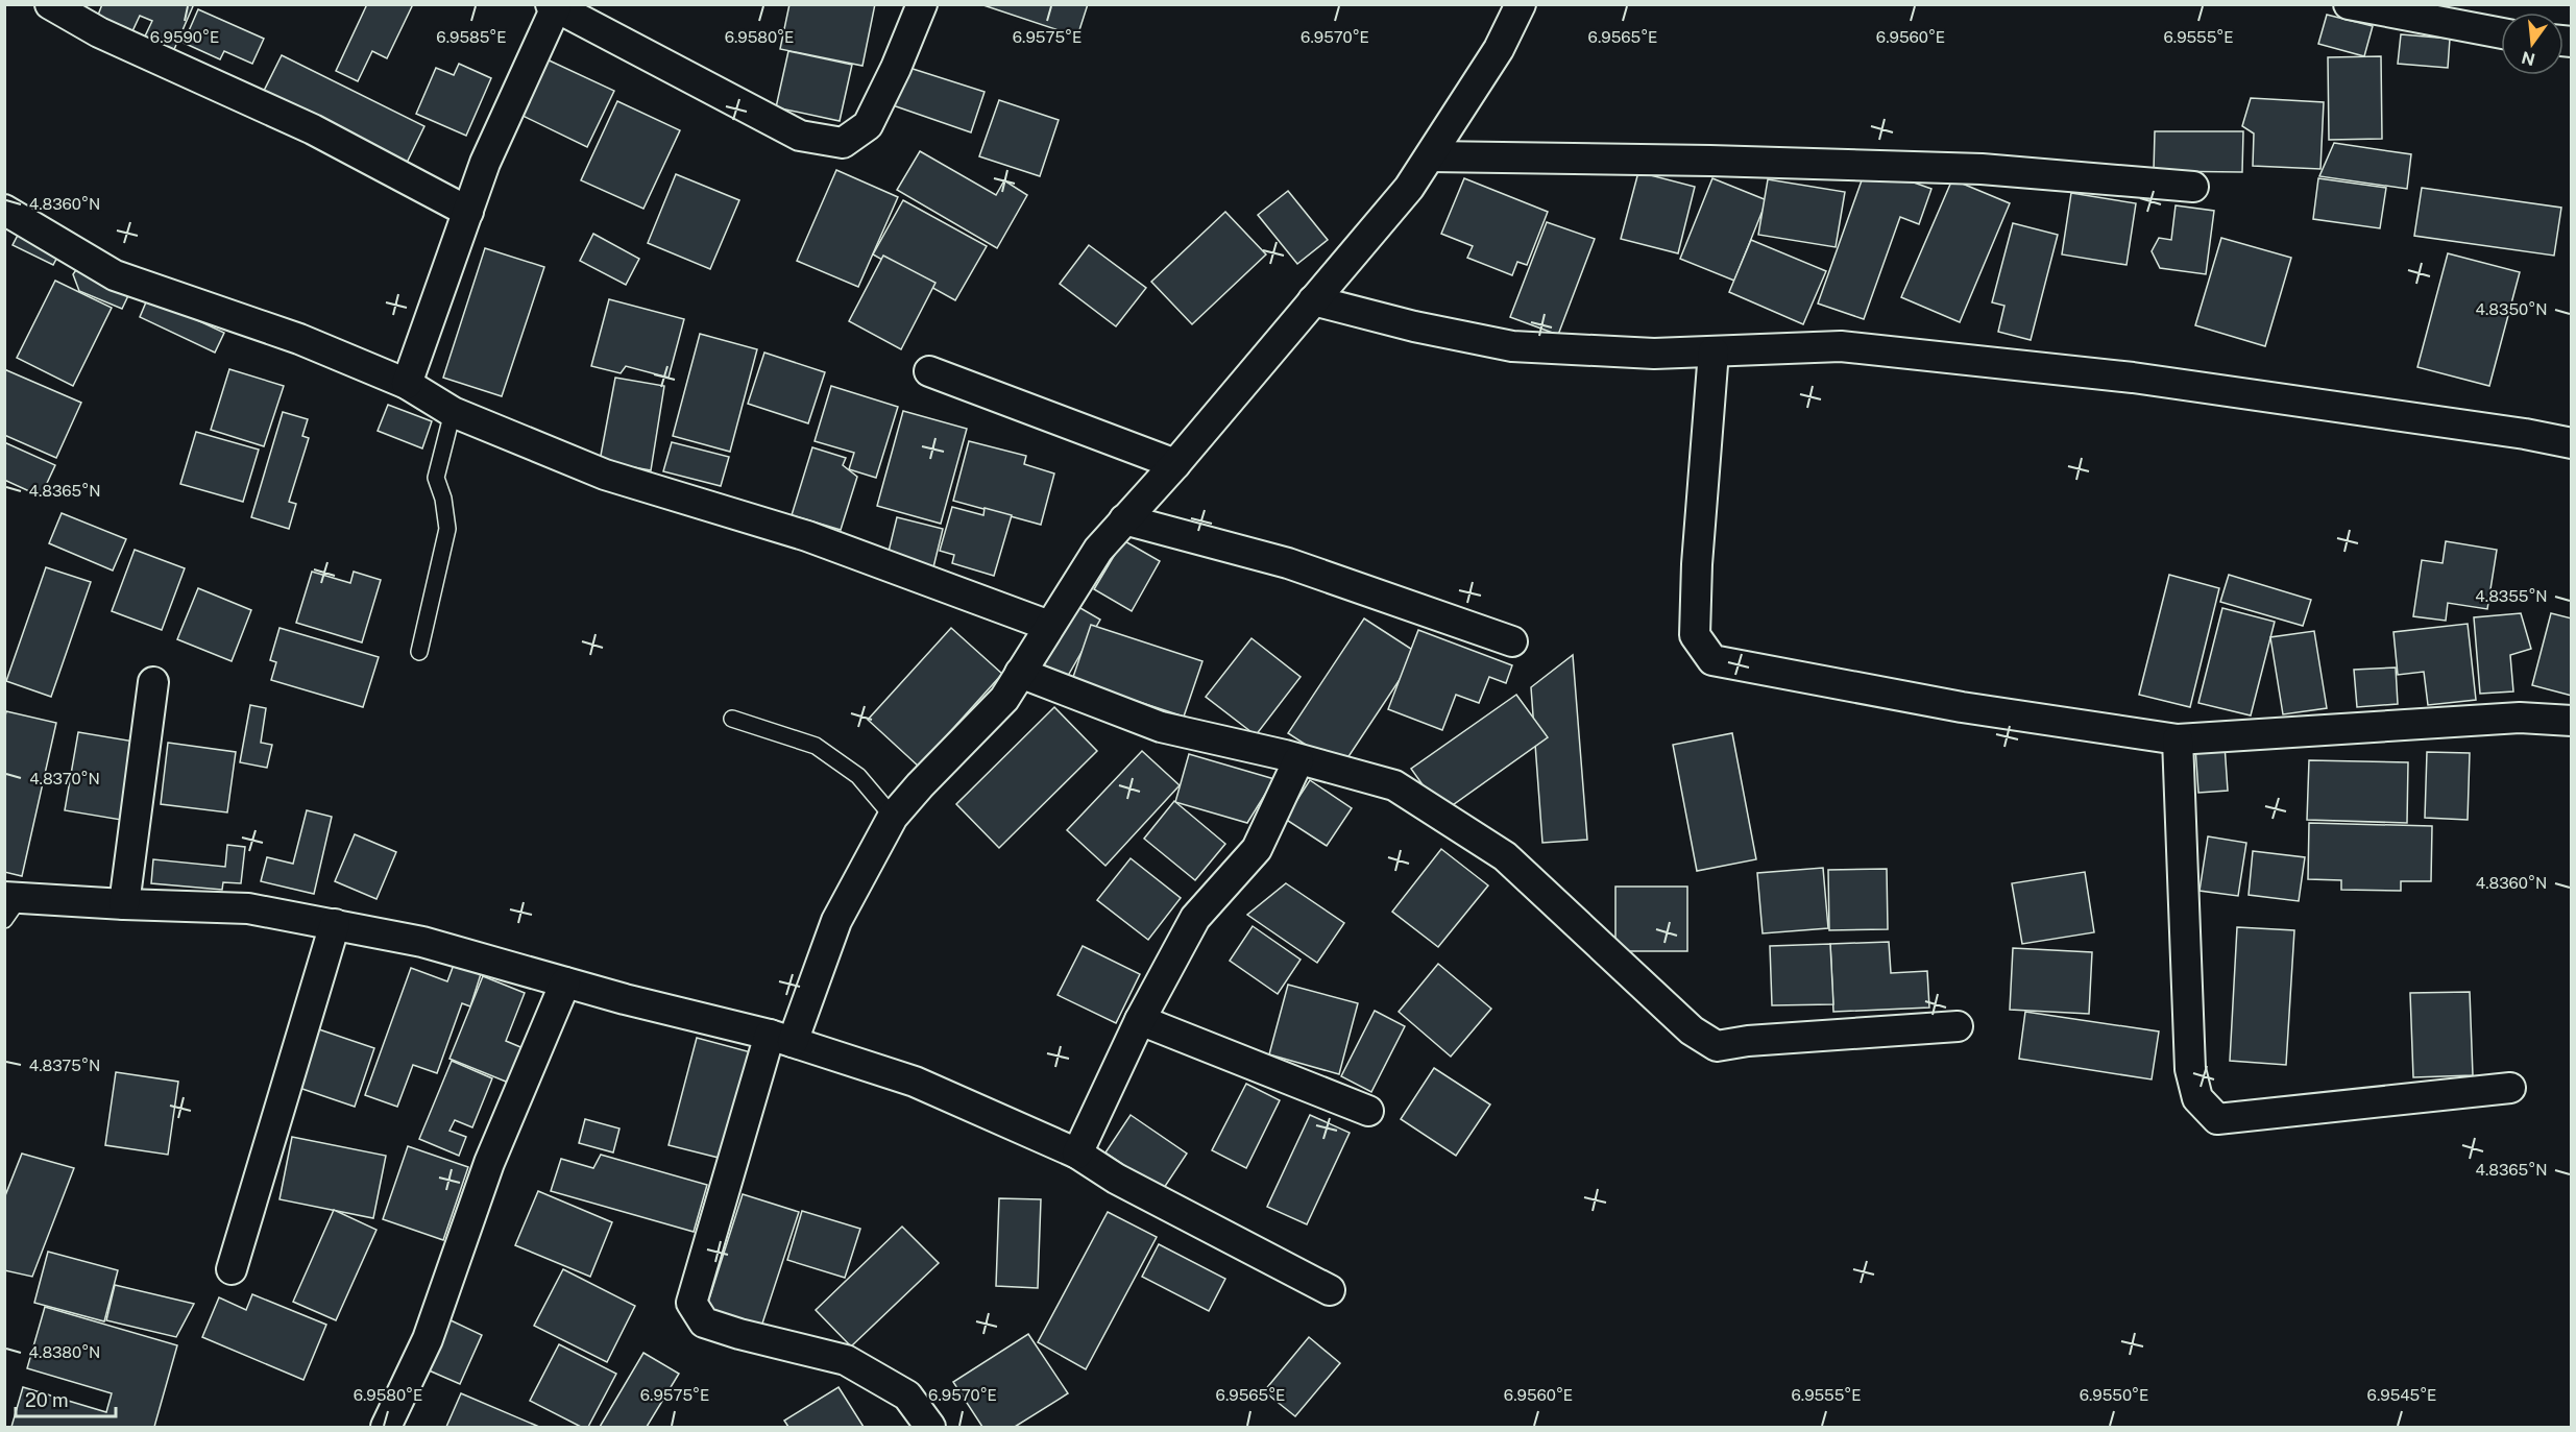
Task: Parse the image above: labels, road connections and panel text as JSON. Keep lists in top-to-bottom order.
{
  "scale_bar": "20 m",
  "north": "bottom",
  "coordinates": [
    "6.9590°E",
    "6.9585°E",
    "6.9580°E",
    "6.9575°E",
    "6.9570°E",
    "6.9565°E",
    "6.9560°E",
    "6.9555°E",
    "4.8360°N",
    "4.8350°N",
    "4.8365°N",
    "4.8355°N",
    "4.8370°N",
    "4.8375°N",
    "4.8380°N",
    "6.9550°E",
    "6.9545°E"
  ]
}
